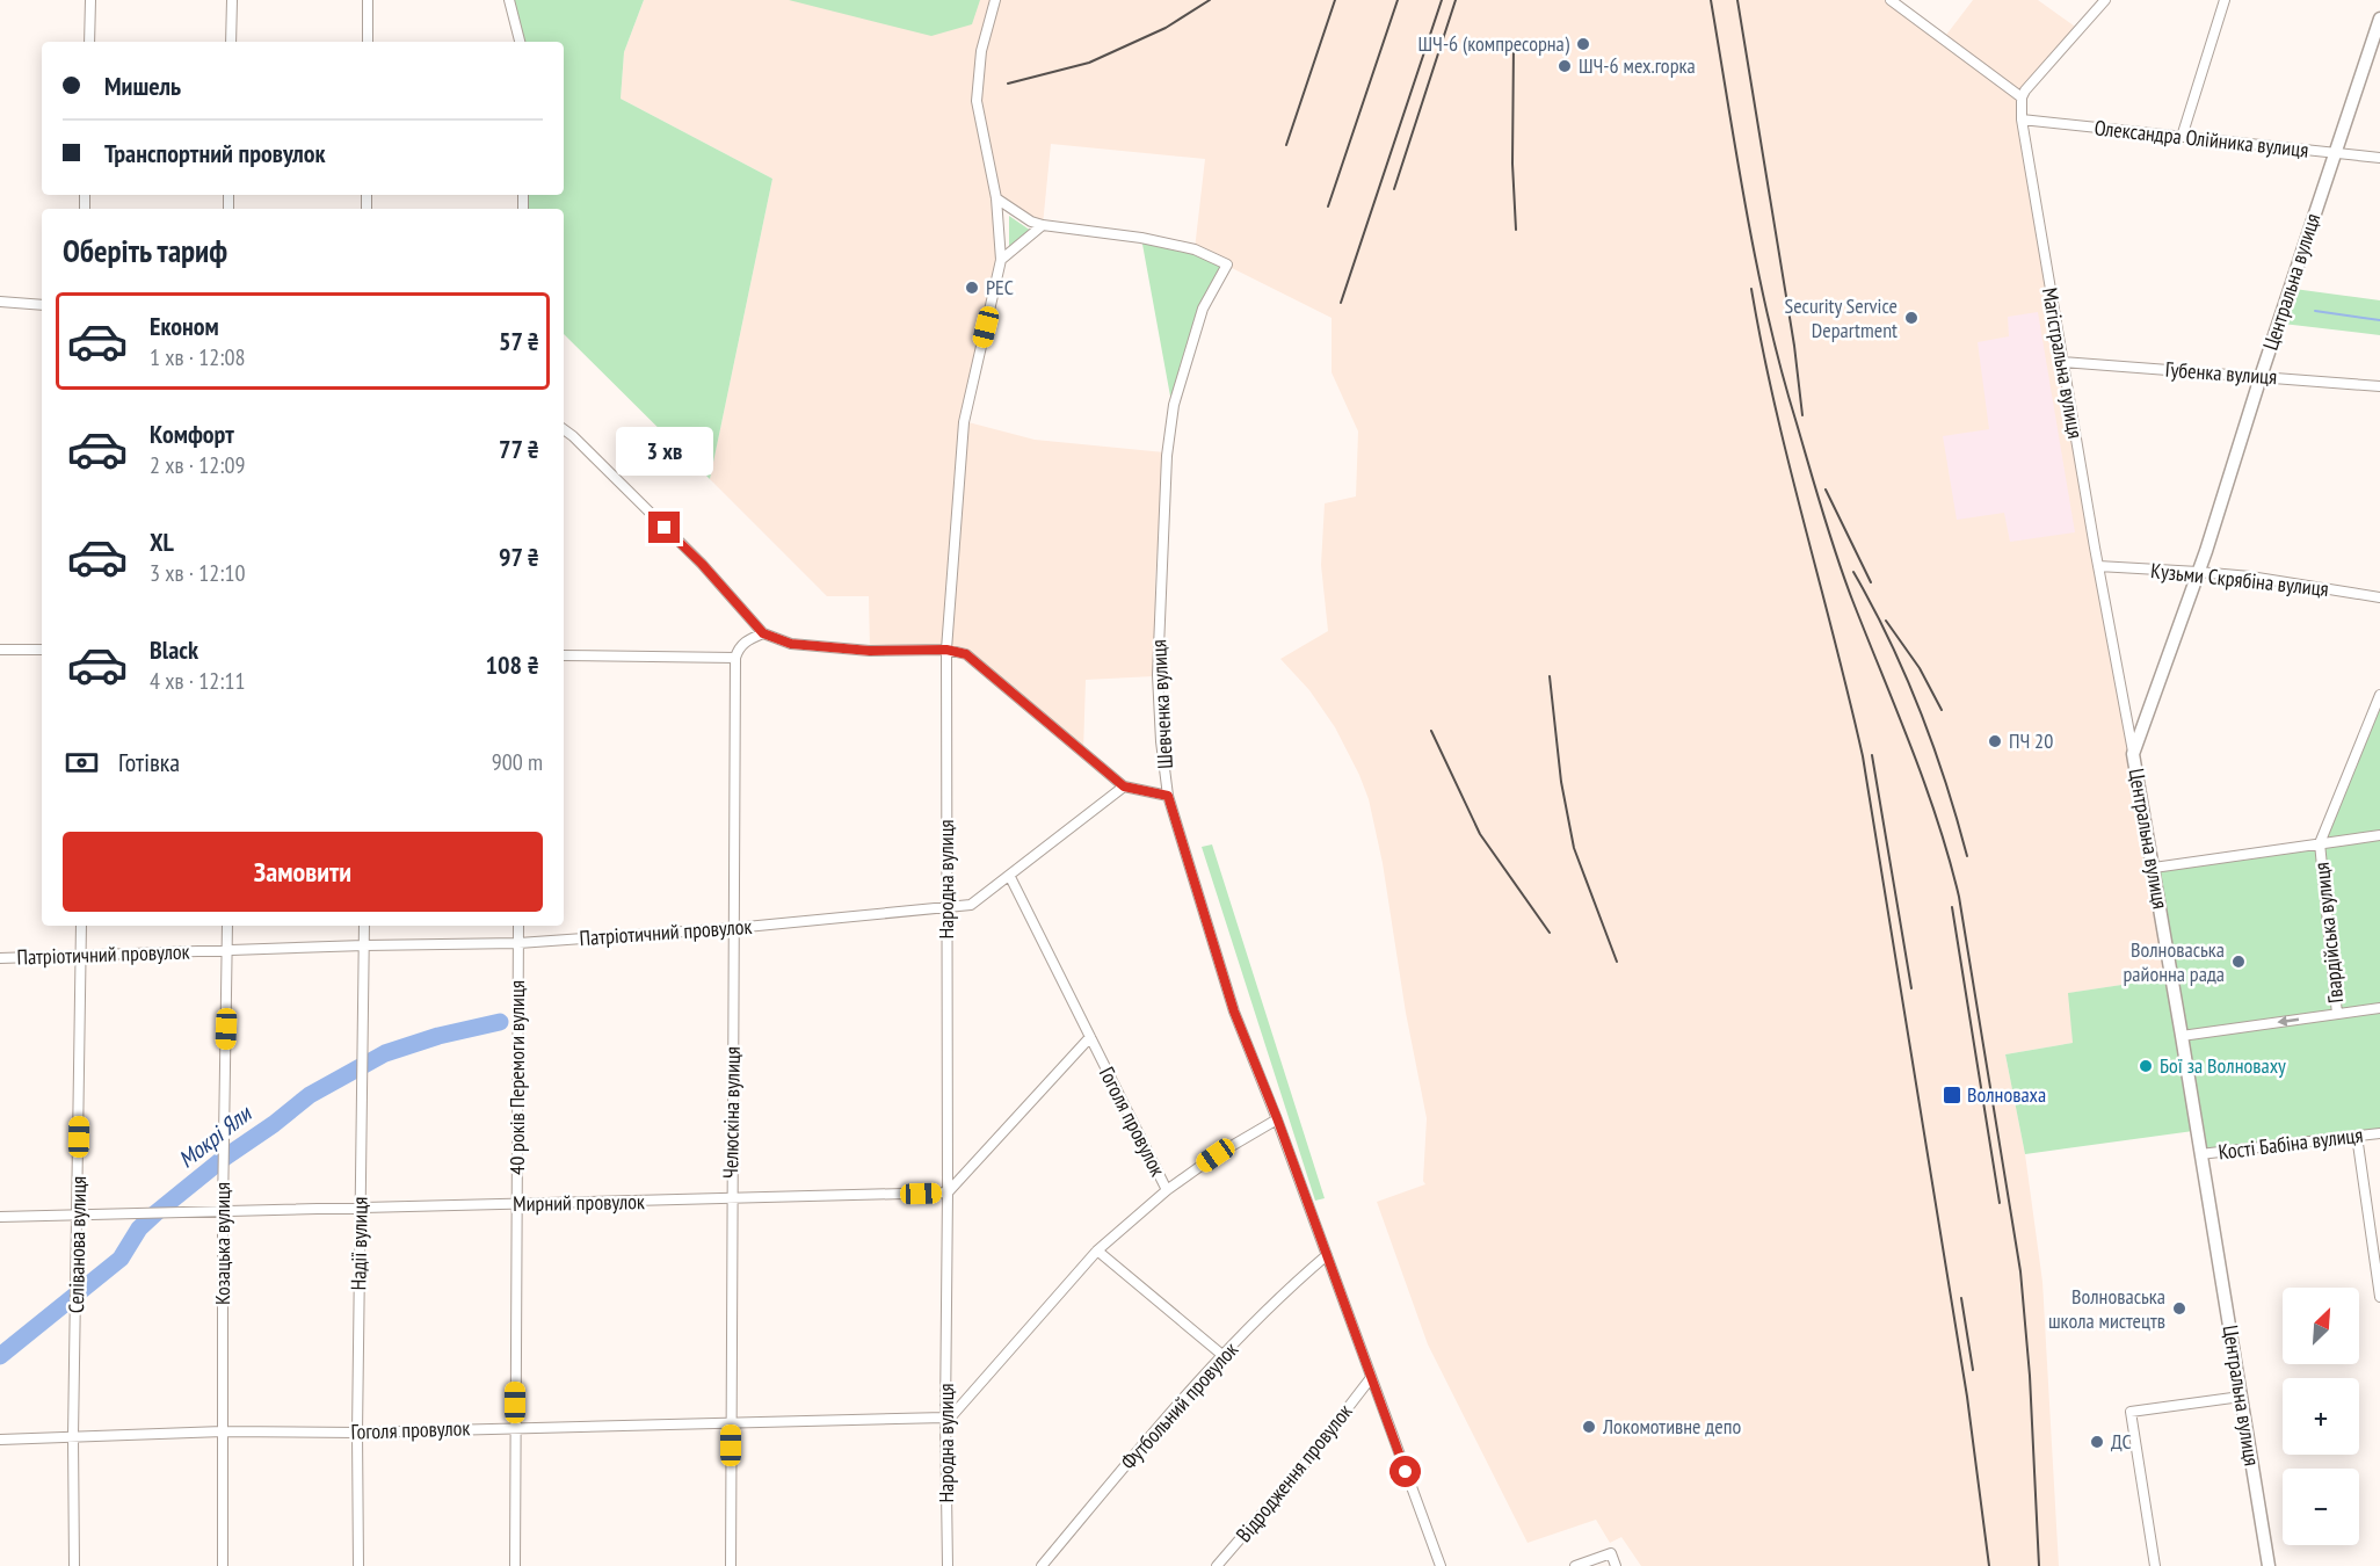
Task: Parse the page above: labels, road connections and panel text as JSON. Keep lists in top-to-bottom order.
{
  "streets": {
    "main road": ["Центральна вулиця"],
    "street": [
      "Олександра Олійника вулиця",
      "Магістральна вулиця",
      "Губенка вулиця",
      "Кузьми Скрябіна вулиця",
      "Шевченка вулиця",
      "Народна вулиця",
      "Патріотичний провулок",
      "Гвардійська вулиця",
      "40 років Перемоги вулиця",
      "Челюскіна вулиця",
      "Гоголя провулок",
      "Кості Бабіна вулиця",
      "Мирний провулок",
      "Козацька вулиця",
      "Надії вулиця",
      "Селіванова вулиця",
      "Футбольний провулок",
      "Відродження провулок"
    ]
  },
  "crossings": [
    ["Олександра Олійника вулиця", "Центральна вулиця"],
    ["Олександра Олійника вулиця", "Магістральна вулиця"],
    ["Центральна вулиця", "Магістральна вулиця"],
    ["Центральна вулиця", "Губенка вулиця"],
    ["Центральна вулиця", "Кузьми Скрябіна вулиця"],
    ["Центральна вулиця", "Кості Бабіна вулиця"],
    ["Магістральна вулиця", "Губенка вулиця"],
    ["Магістральна вулиця", "Кузьми Скрябіна вулиця"],
    ["Шевченка вулиця", "Футбольний провулок"],
    ["Шевченка вулиця", "Відродження провулок"],
    ["Народна вулиця", "Патріотичний провулок"],
    ["Народна вулиця", "Гоголя провулок"],
    ["Народна вулиця", "Мирний провулок"],
    ["Патріотичний провулок", "40 років Перемоги вулиця"],
    ["Патріотичний провулок", "Челюскіна вулиця"],
    ["Патріотичний провулок", "Гоголя провулок"],
    ["Патріотичний провулок", "Козацька вулиця"],
    ["Патріотичний провулок", "Надії вулиця"],
    ["Патріотичний провулок", "Селіванова вулиця"],
    ["40 років Перемоги вулиця", "Гоголя провулок"],
    ["40 років Перемоги вулиця", "Мирний провулок"],
    ["Челюскіна вулиця", "Гоголя провулок"],
    ["Челюскіна вулиця", "Мирний провулок"],
    ["Гоголя провулок", "Козацька вулиця"],
    ["Гоголя провулок", "Надії вулиця"],
    ["Гоголя провулок", "Селіванова вулиця"],
    ["Мирний провулок", "Козацька вулиця"],
    ["Мирний провулок", "Надії вулиця"],
    ["Мирний провулок", "Селіванова вулиця"]
  ],
  "water": ["Мокрі Яли"],
  "places": {
    "other": [
      "ШЧ-6 (компресорна)",
      "ШЧ-6 мех.горка",
      "РЕС",
      "Security Service Department",
      "ПЧ 20",
      "Волноваська районна рада",
      "Бої за Волноваху",
      "Волноваська школа мистецтв",
      "Локомотивне депо",
      "ДС"
    ],
    "transit": ["Волноваха"]
  },
  "north": "top right",
  "page": {
    "banner": ["Мишель", "Транспортний провулок"],
    "heading": "Оберіть тариф",
    "list": [
      {
        "name": "Економ",
        "note": "1 хв · 12:08",
        "value": "57 ₴"
      },
      {
        "name": "Комфорт",
        "note": "2 хв · 12:09",
        "value": "77 ₴"
      },
      {
        "name": "XL",
        "note": "3 хв · 12:10",
        "value": "97 ₴"
      },
      {
        "name": "Black",
        "note": "4 хв · 12:11",
        "value": "108 ₴"
      }
    ],
    "bubble": "3 хв",
    "pay": ["Готівка", "900 m"],
    "buttons": "Замовити",
    "map_buttons": ["+", "−"]
  }
}
